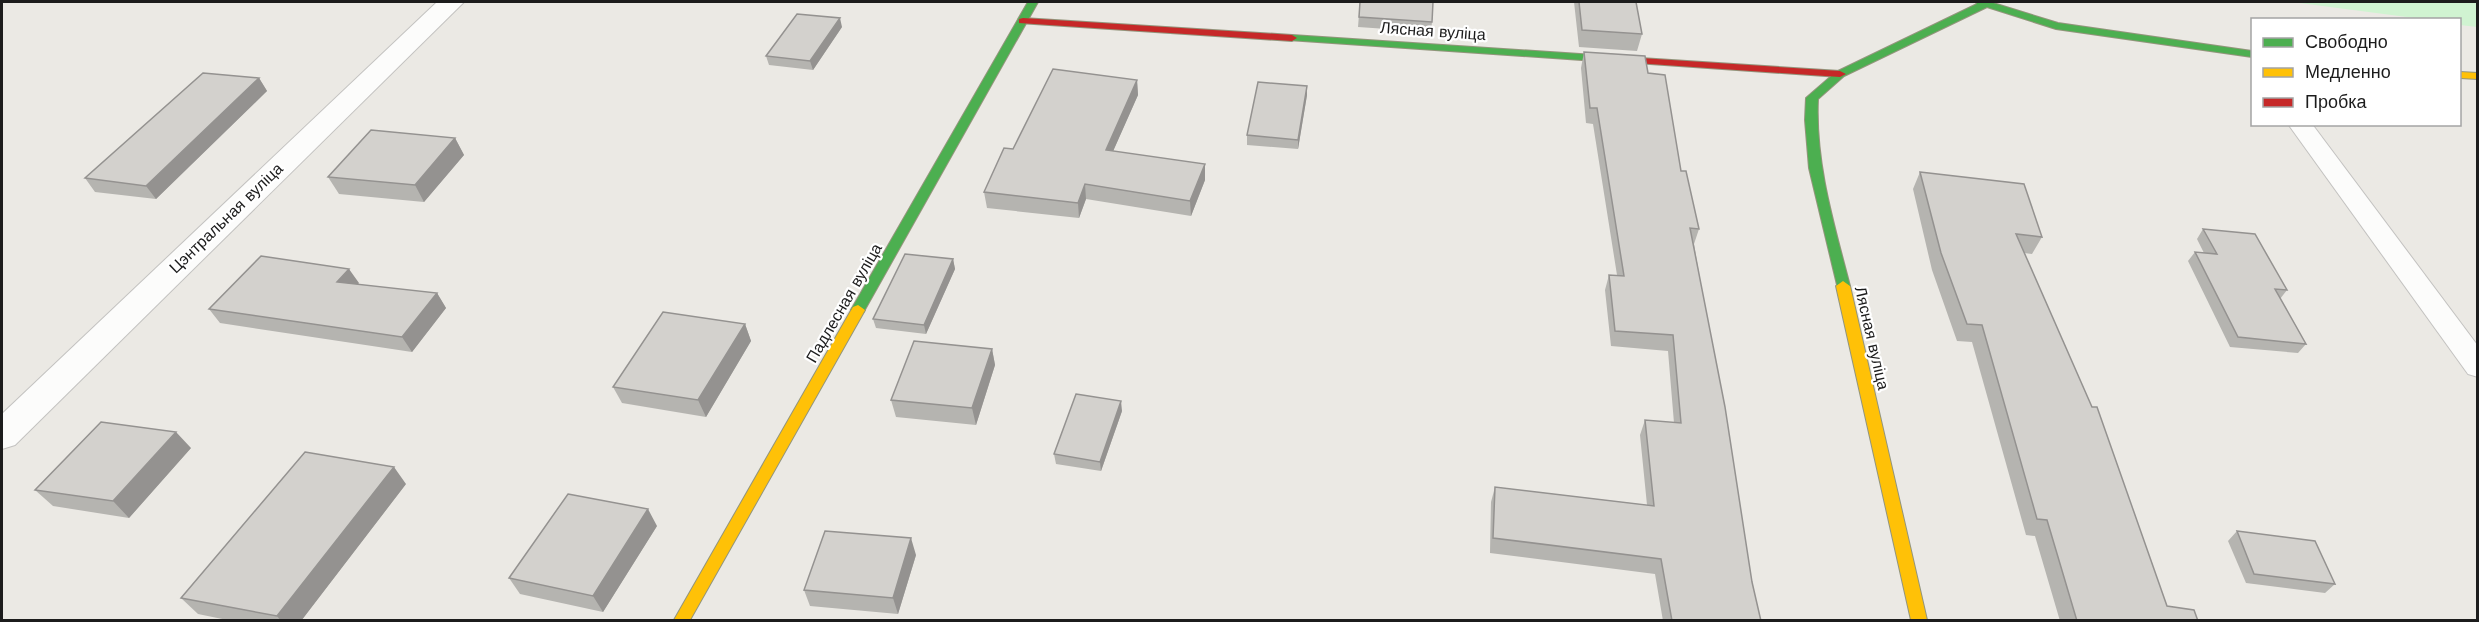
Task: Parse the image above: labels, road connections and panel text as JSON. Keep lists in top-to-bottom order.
{
  "streets": {
    "street": ["Лясная вуліца", "Цэнтральная вуліца", "Падлесная вуліца"]
  },
  "crossings": [
    ["Лясная вуліца", "Падлесная вуліца"]
  ],
  "legend": ["Свободно", "Медленно", "Пробка"]
}
